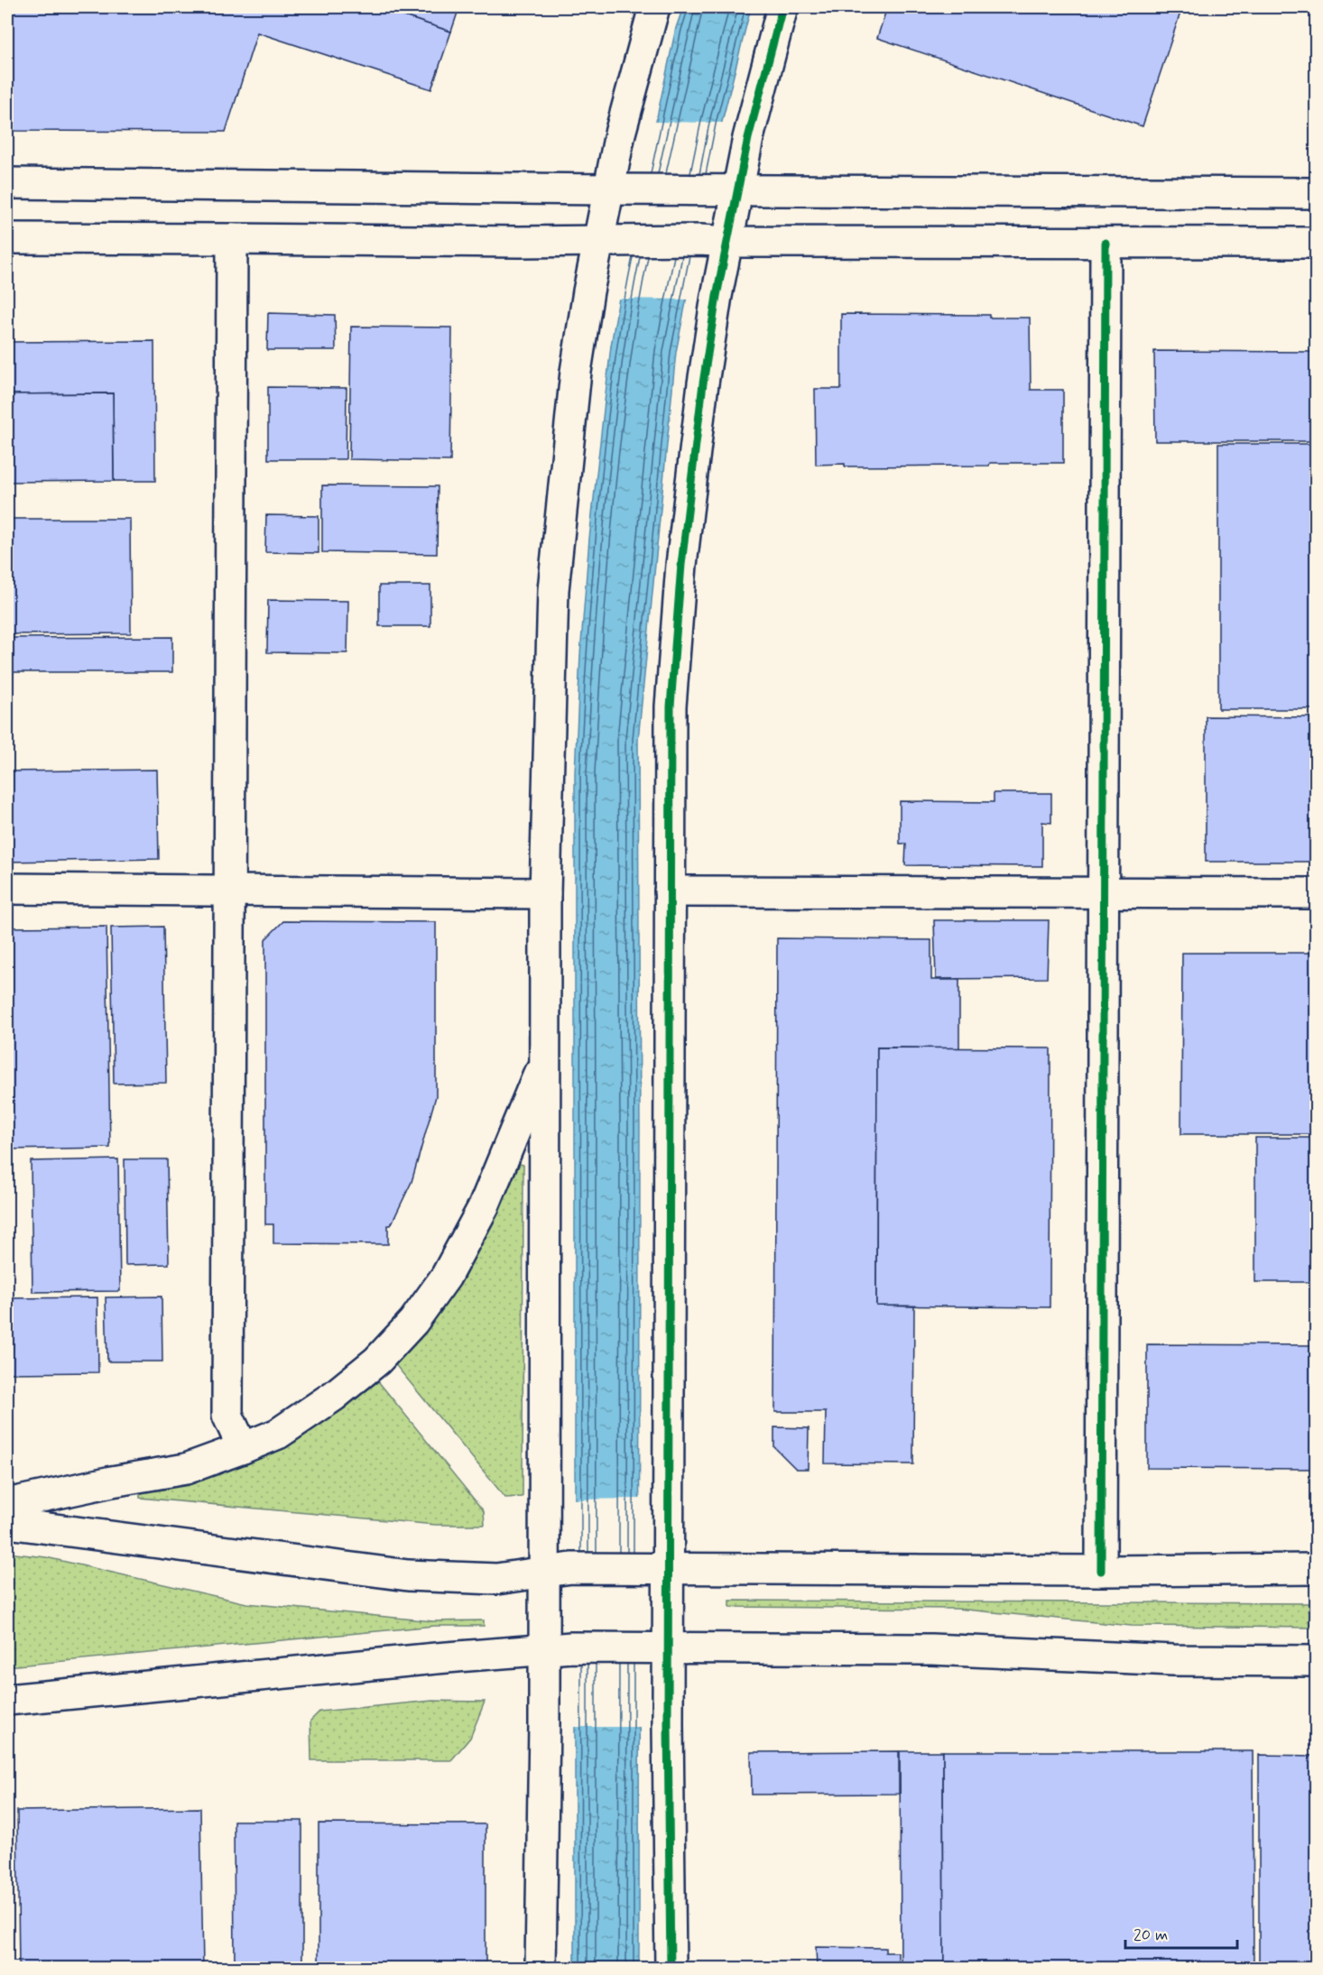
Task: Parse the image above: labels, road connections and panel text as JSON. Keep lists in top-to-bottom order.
{
  "scale_bar": "20 m"
}
